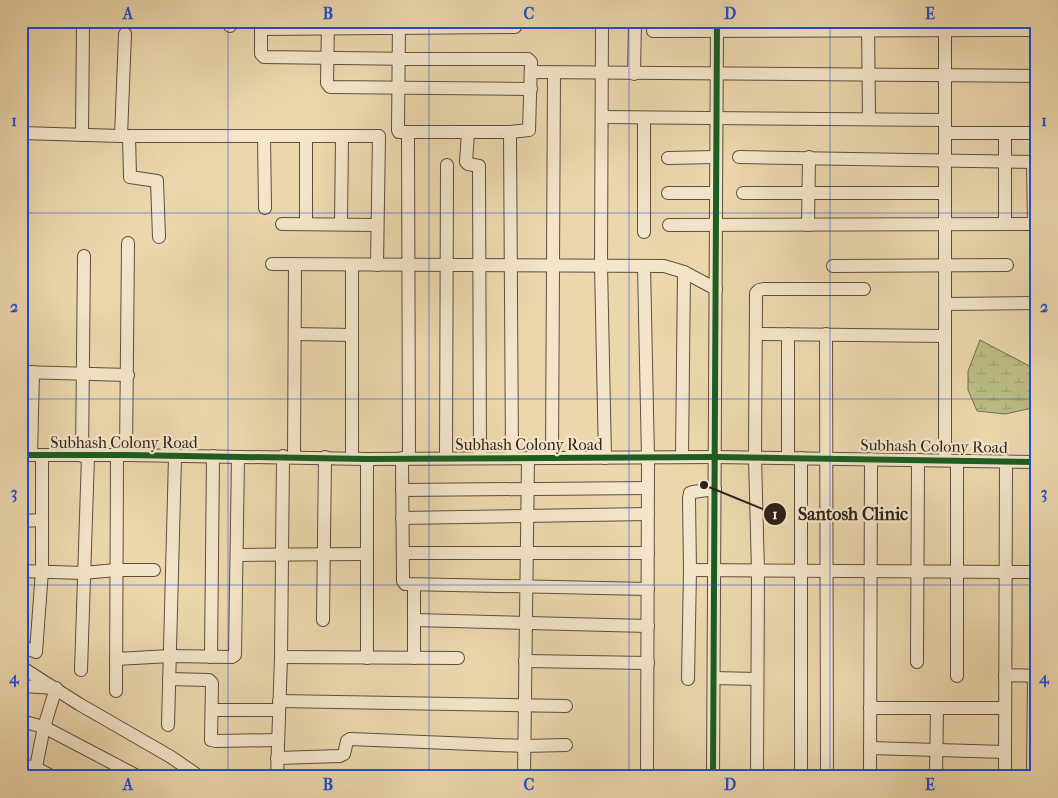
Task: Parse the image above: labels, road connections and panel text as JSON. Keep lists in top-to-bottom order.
{
  "streets": {
    "street": ["Subhash Colony Road"]
  },
  "places": ["Santosh Clinic"],
  "grid": {
    "columns": [
      "A",
      "B",
      "C",
      "D",
      "E"
    ],
    "rows": [
      "1",
      "2",
      "3",
      "4"
    ]
  }
}
